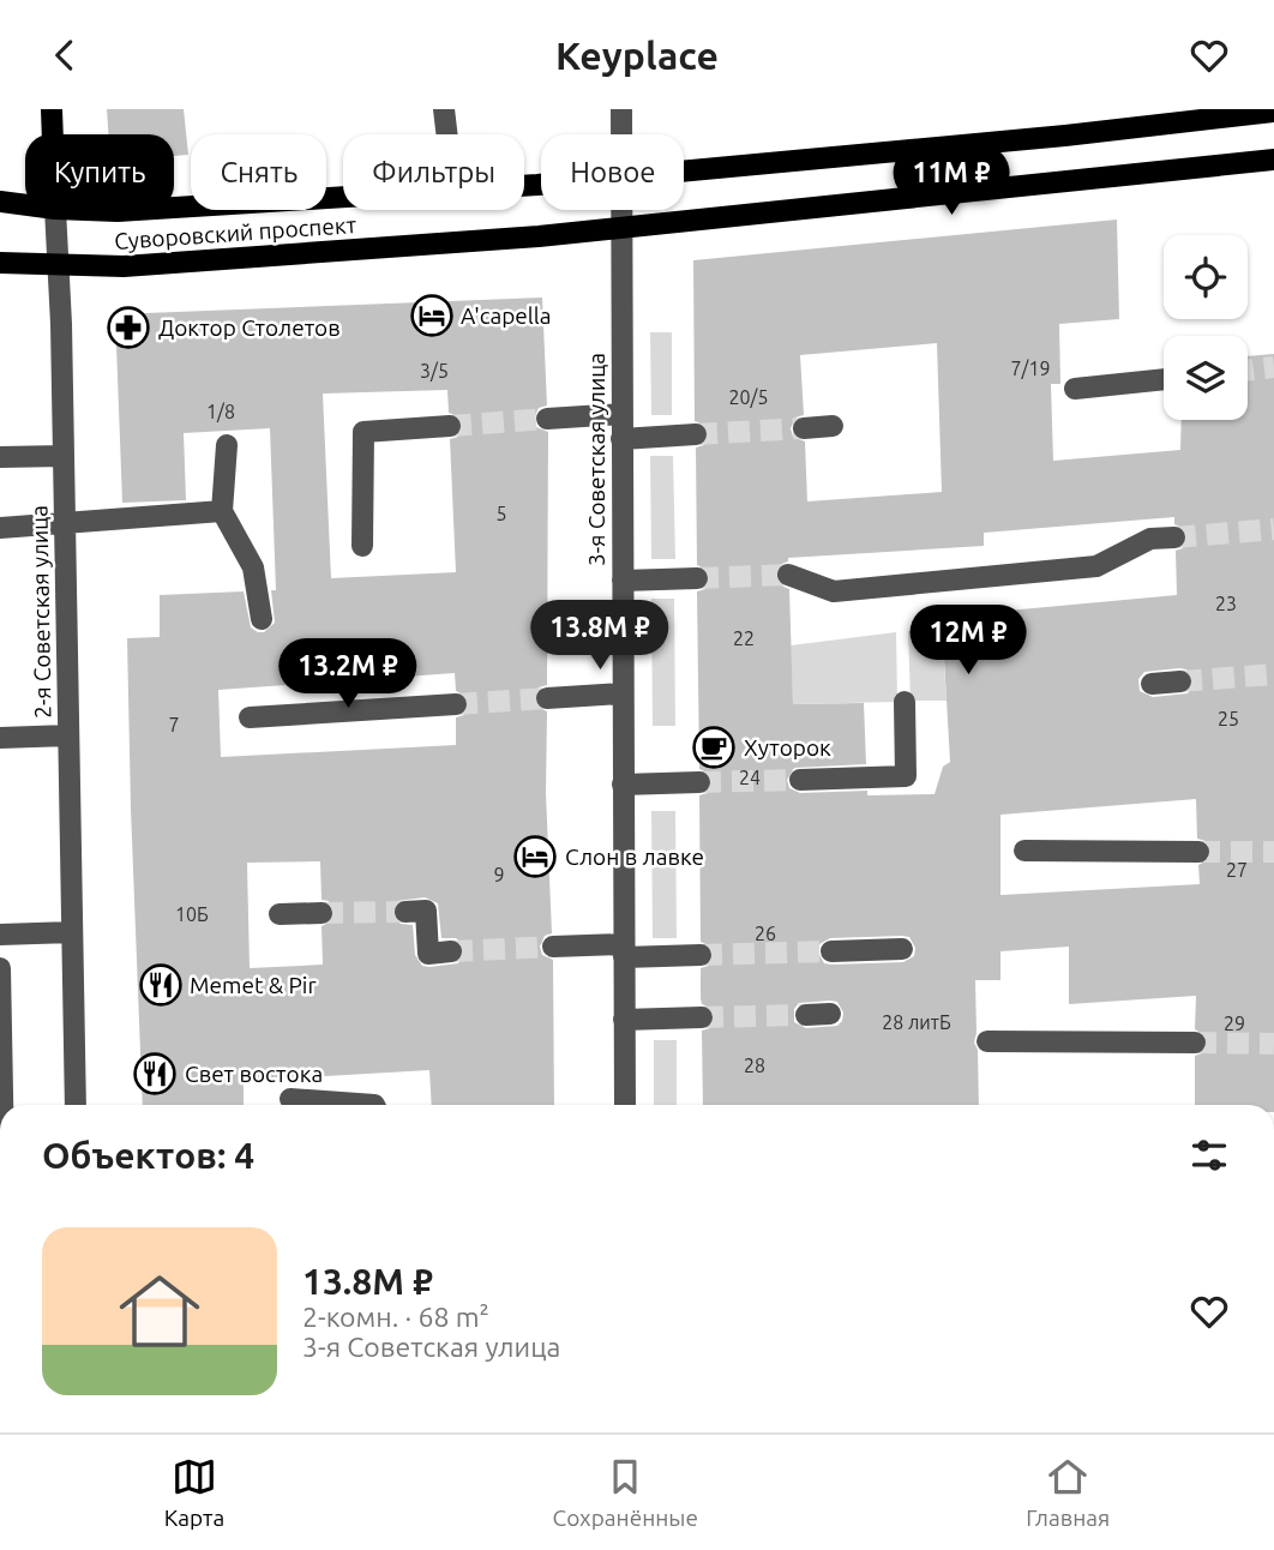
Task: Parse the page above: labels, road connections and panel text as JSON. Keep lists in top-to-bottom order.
{
  "streets": {
    "main road": ["Суворовский проспект", "2-я Советская улица"],
    "street": ["3-я Советская улица"]
  },
  "crossings": [
    ["Суворовский проспект", "3-я Советская улица"],
    ["Суворовский проспект", "2-я Советская улица"]
  ],
  "places": {
    "hotel": ["A'capella", "Слон в лавке"],
    "pharmacy": ["Доктор Столетов"],
    "cafe": ["Хуторок"],
    "restaurant": ["Memet & Pir", "Свет востока"]
  },
  "house_numbers": [
    "7/19",
    "3/5",
    "20/5",
    "1/8",
    "5",
    "23",
    "22",
    "25",
    "7",
    "24",
    "27",
    "9",
    "10Б",
    "26",
    "28 литБ",
    "29",
    "28"
  ],
  "page": {
    "header": "Keyplace",
    "chip": [
      "Купить",
      "Снять",
      "Фильтры",
      "Новое"
    ],
    "price": [
      "11M ₽",
      "13.8M ₽",
      "12M ₽",
      "13.2M ₽"
    ],
    "heading": "Объектов: 4",
    "list": [
      {
        "name": "13.8M ₽",
        "note": "2-комн. · 68 m² · 3-я Советская улица"
      }
    ],
    "tabs": ["Карта", "Сохранённые", "Главная"]
  }
}
